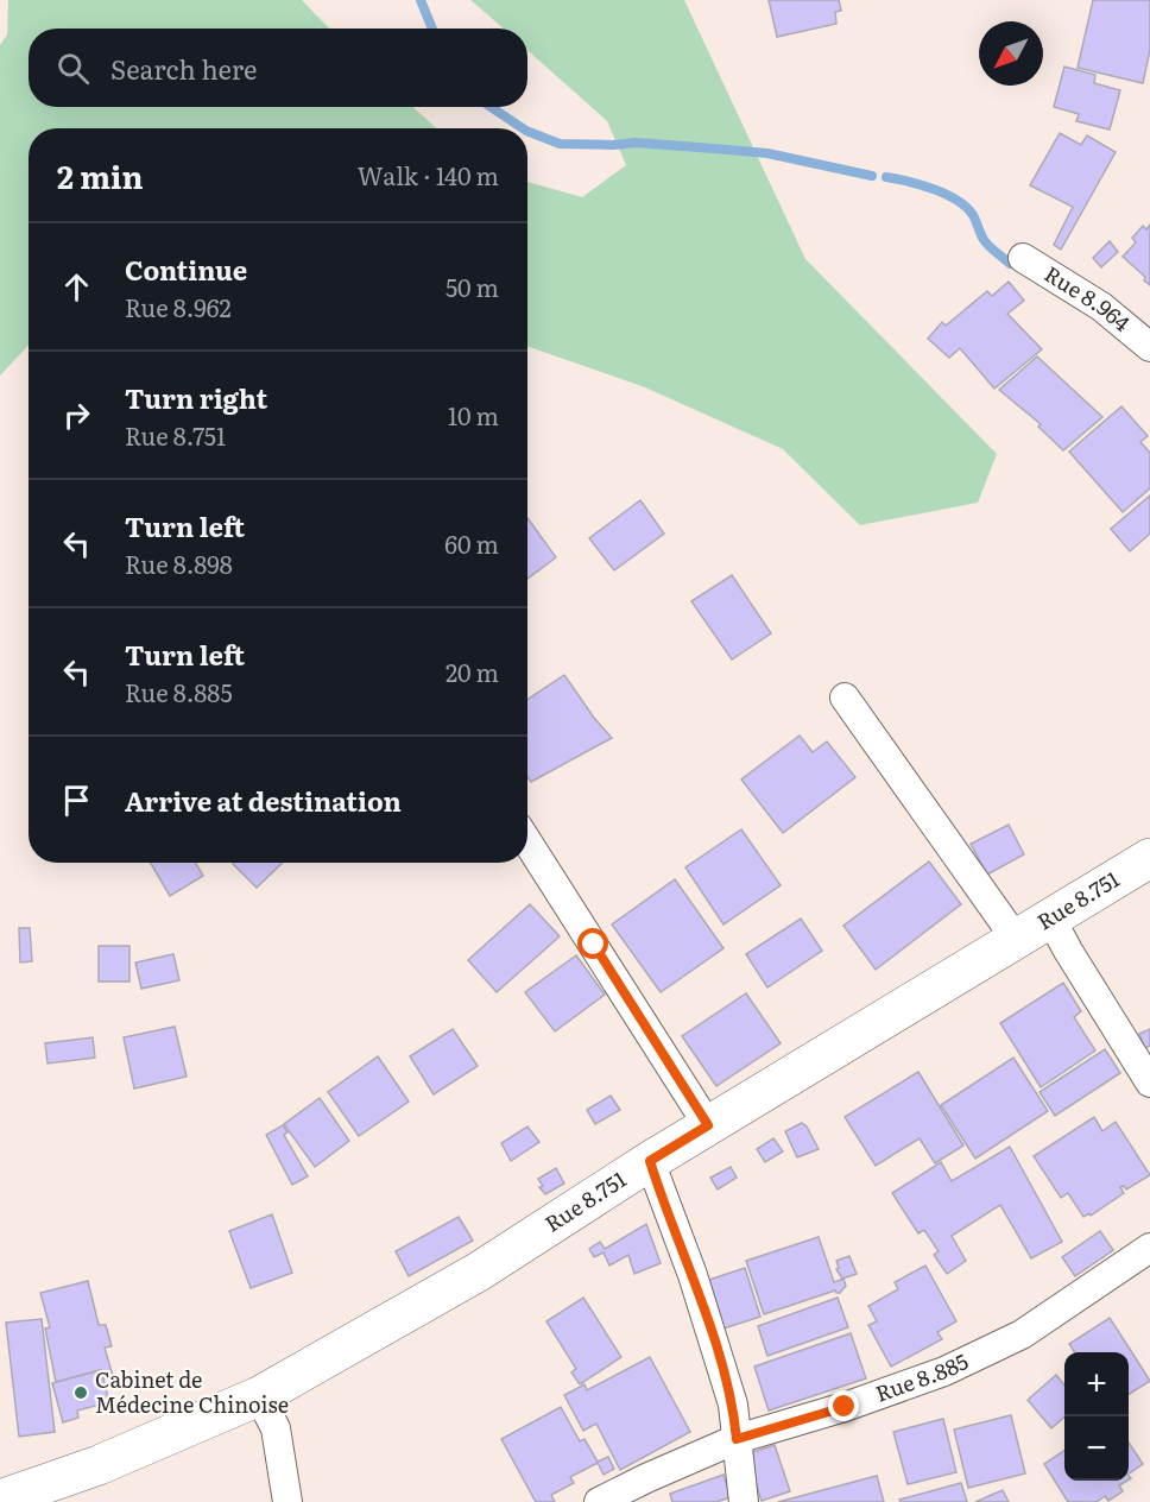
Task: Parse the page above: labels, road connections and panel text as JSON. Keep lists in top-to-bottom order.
{
  "streets": {
    "main road": ["Rue 8.751"],
    "street": ["Rue 8.964", "Rue 8.885"]
  },
  "places": ["Cabinet de Médecine Chinoise"],
  "north": "bottom left",
  "page": {
    "search": "Search here",
    "heading": ["2 min", "Walk · 140 m"],
    "list": [
      ["Continue", "Rue 8.962", "50 m"],
      ["Turn right", "Rue 8.751", "10 m"],
      ["Turn left", "Rue 8.898", "60 m"],
      ["Turn left", "Rue 8.885", "20 m"],
      "Arrive at destination"
    ],
    "map_buttons": ["+", "−"]
  }
}
